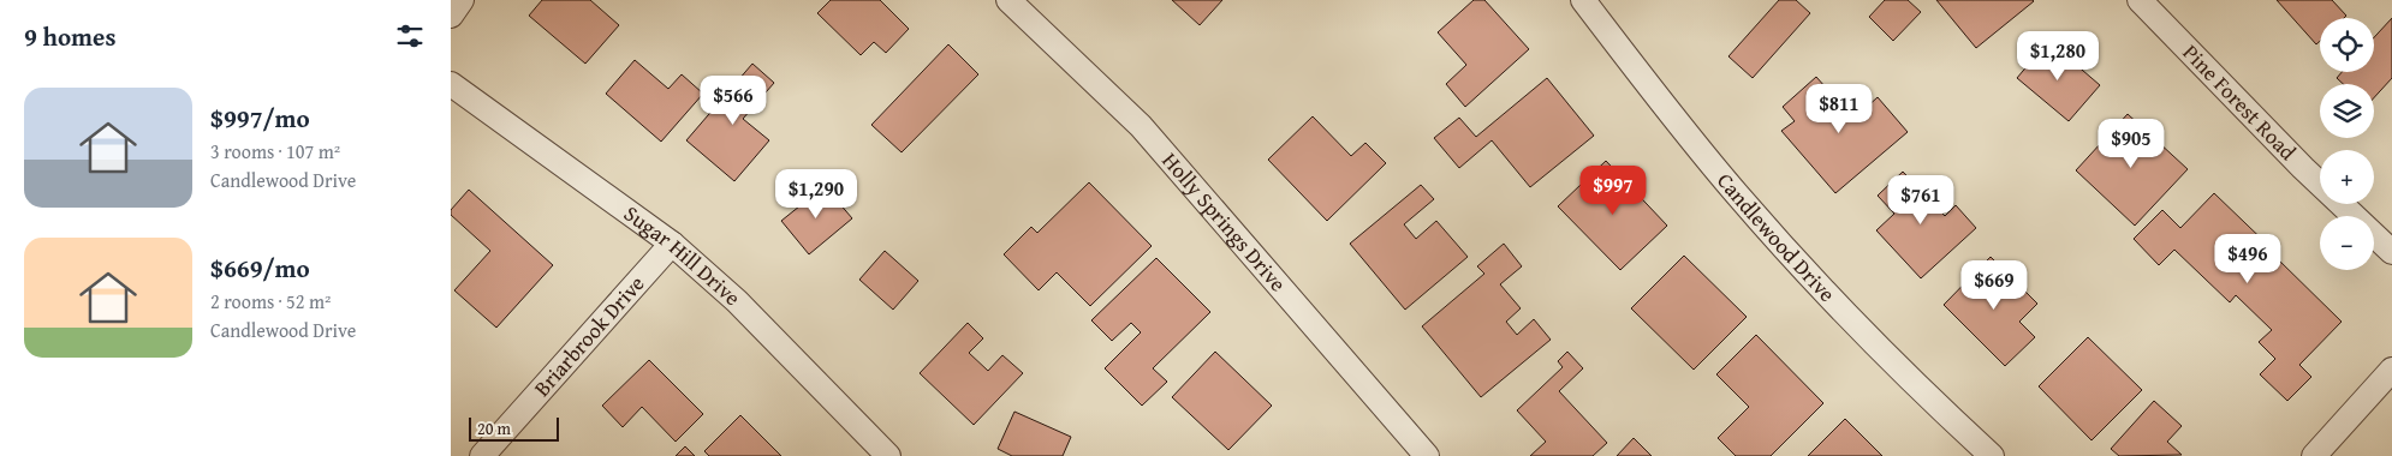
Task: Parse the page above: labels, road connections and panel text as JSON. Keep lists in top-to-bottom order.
{
  "streets": {
    "street": [
      "Pine Forest Road",
      "Holly Springs Drive",
      "Candlewood Drive",
      "Sugar Hill Drive",
      "Briarbrook Drive"
    ]
  },
  "crossings": [
    ["Sugar Hill Drive", "Briarbrook Drive"]
  ],
  "scale_bar": "20 m",
  "page": {
    "heading": "9 homes",
    "map_buttons": ["+", "−"],
    "price": [
      "$1,280",
      "$566",
      "$811",
      "$905",
      "$997",
      "$1,290",
      "$761",
      "$496",
      "$669"
    ],
    "list": [
      {
        "name": "$997/mo",
        "note": "3 rooms · 107 m² · Candlewood Drive"
      },
      {
        "name": "$669/mo",
        "note": "2 rooms · 52 m² · Candlewood Drive"
      }
    ],
    "scale": "20 m"
  }
}
